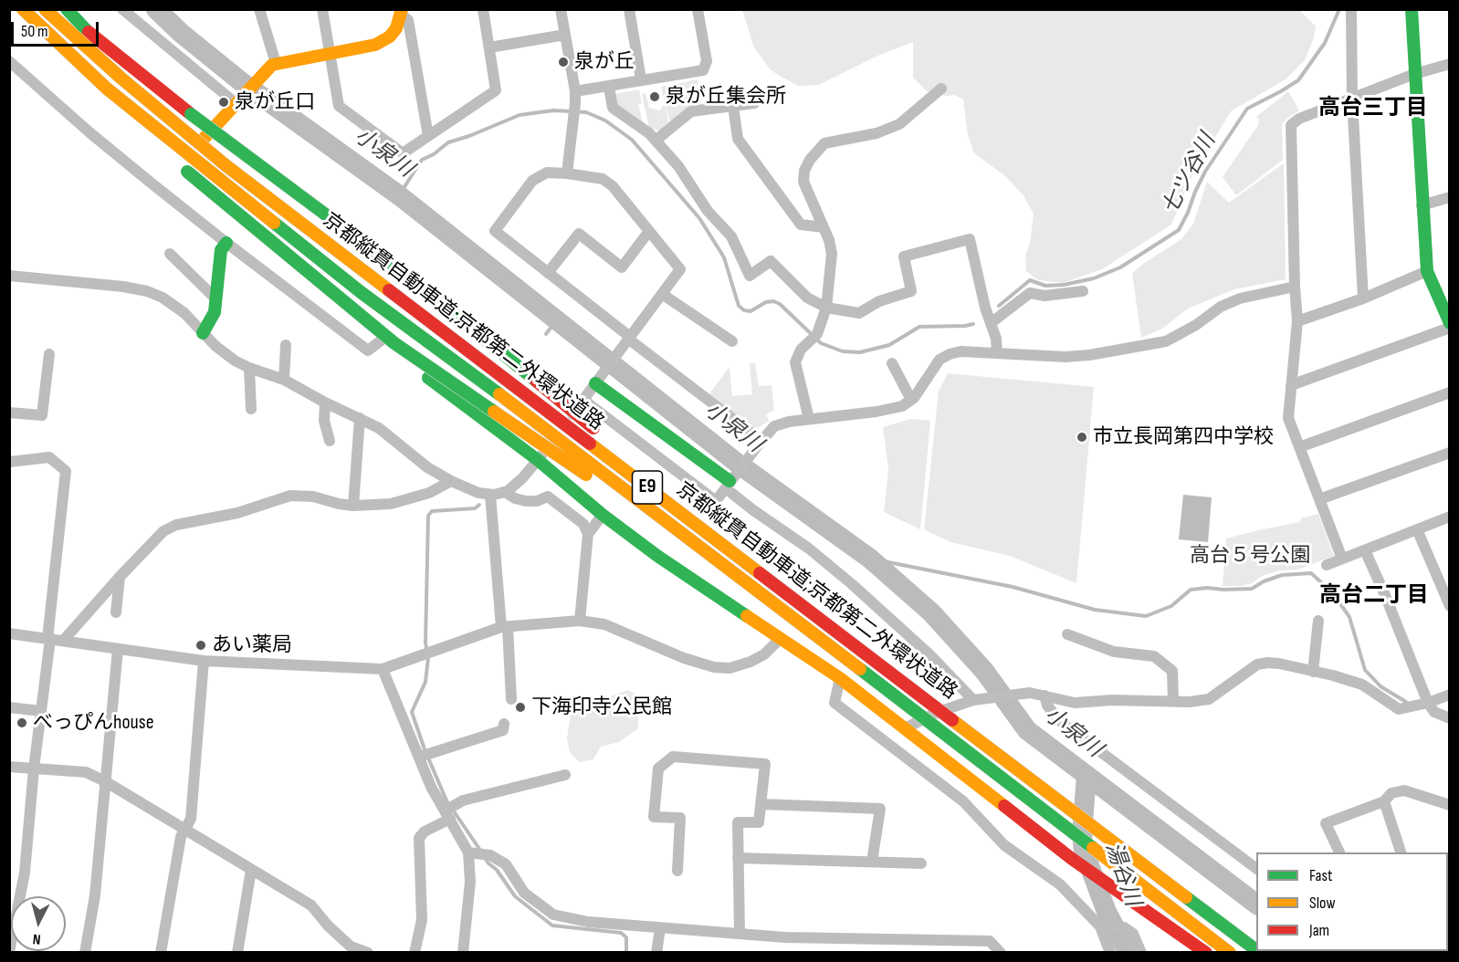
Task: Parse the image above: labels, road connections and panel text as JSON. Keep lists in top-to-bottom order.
{
  "streets": {
    "main road": ["京都縦貫自動車道;京都第二外環状道路", "E9"]
  },
  "districts": ["高台三丁目", "高台二丁目"],
  "water": ["小泉川", "七ツ谷川", "湯谷川"],
  "parks": ["高台５号公園"],
  "places": [
    "泉が丘",
    "泉が丘集会所",
    "泉が丘口",
    "市立長岡第四中学校",
    "あい薬局",
    "下海印寺公民館",
    "べっぴんhouse"
  ],
  "legend": ["Fast", "Slow", "Jam"],
  "scale_bar": "50 m",
  "north": "bottom"
}
